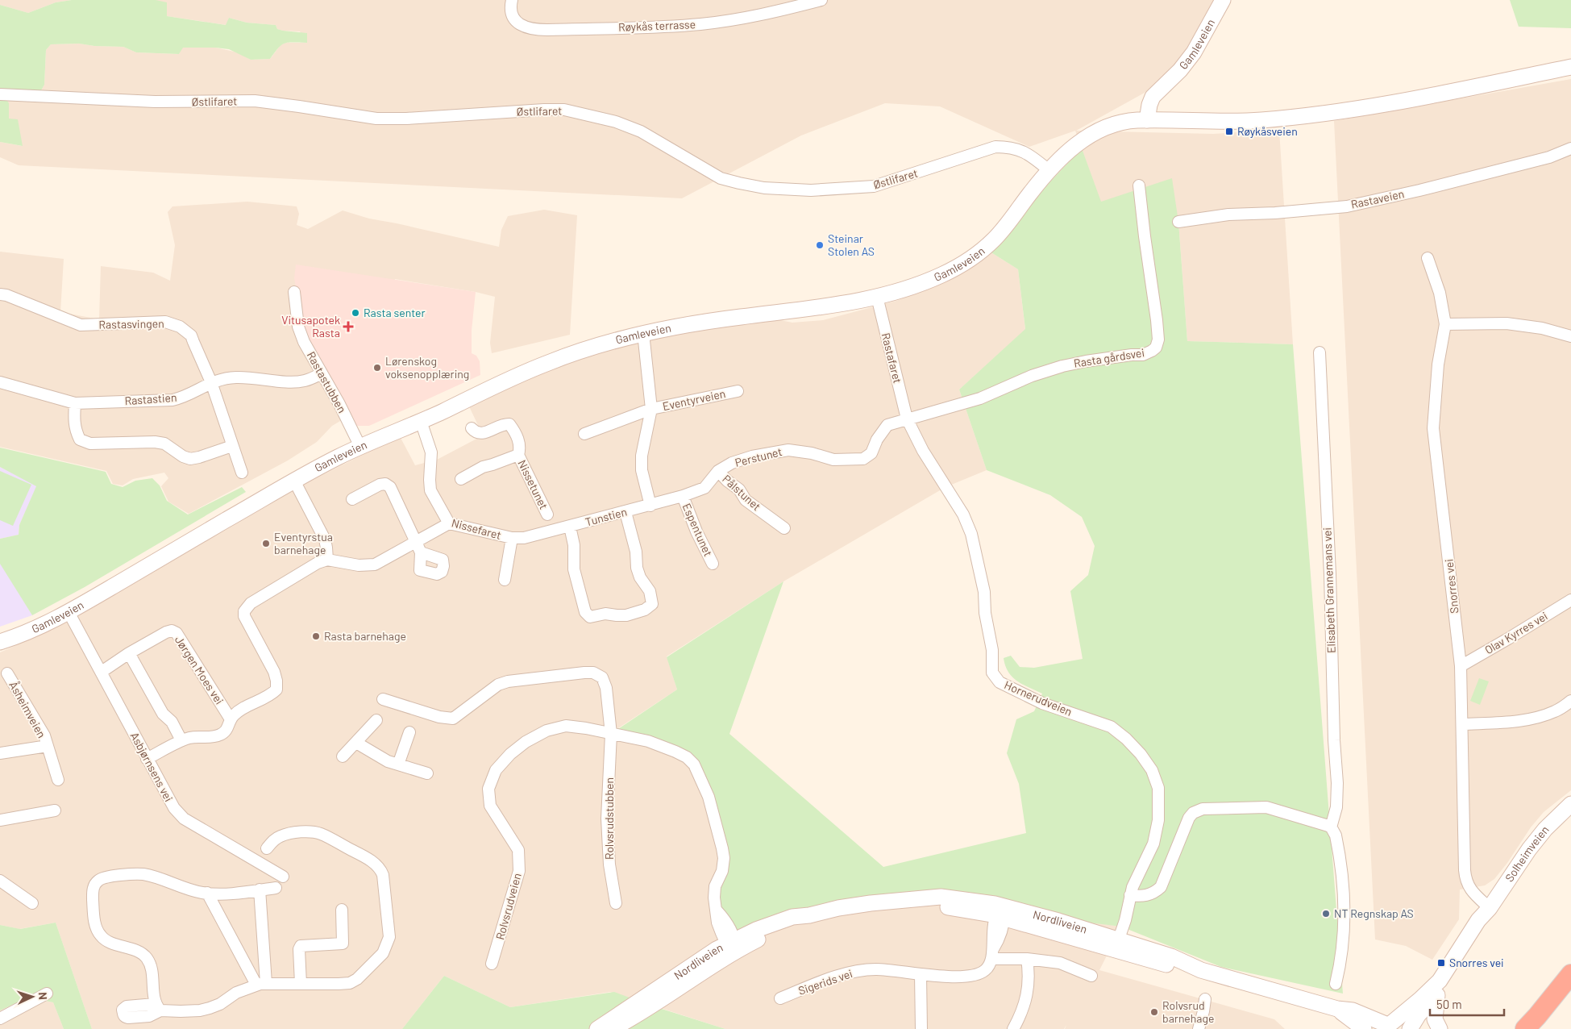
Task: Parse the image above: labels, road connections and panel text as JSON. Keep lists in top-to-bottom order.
{
  "streets": {
    "main road": ["Gamleveien", "Solheimveien", "Nordliveien"],
    "street": [
      "Røykås terrasse",
      "Østlifaret",
      "Rastaveien",
      "Rastasvingen",
      "Rastafaret",
      "Rasta gårdsvei",
      "Rastastubben",
      "Rastastien",
      "Eventyrveien",
      "Perstunet",
      "Nissetunet",
      "Pålstunet",
      "Tunstien",
      "Nissefaret",
      "Espentunet",
      "Snorres vei",
      "Elisabeth Grannemans vei",
      "Olav Kyrres vei",
      "Jørgen Moes vei",
      "Hornerudveien",
      "Åsheimveien",
      "Asbjørnsens vei",
      "Rolvsrudstubben",
      "Rolvsrudveien",
      "Sigerids vei"
    ]
  },
  "crossings": [
    ["Gamleveien", "Østlifaret"],
    ["Gamleveien", "Rastafaret"],
    ["Gamleveien", "Rastastubben"],
    ["Gamleveien", "Eventyrveien"],
    ["Gamleveien", "Nissefaret"],
    ["Gamleveien", "Asbjørnsens vei"],
    ["Rastasvingen", "Rastastien"],
    ["Rastafaret", "Rasta gårdsvei"],
    ["Rastafaret", "Perstunet"],
    ["Rastafaret", "Hornerudveien"],
    ["Rasta gårdsvei", "Perstunet"],
    ["Rasta gårdsvei", "Hornerudveien"],
    ["Rastastubben", "Rastastien"],
    ["Eventyrveien", "Perstunet"],
    ["Eventyrveien", "Tunstien"],
    ["Perstunet", "Pålstunet"],
    ["Perstunet", "Tunstien"],
    ["Perstunet", "Espentunet"],
    ["Perstunet", "Hornerudveien"],
    ["Tunstien", "Nissefaret"],
    ["Snorres vei", "Olav Kyrres vei"],
    ["Snorres vei", "Solheimveien"],
    ["Jørgen Moes vei", "Asbjørnsens vei"],
    ["Hornerudveien", "Nordliveien"],
    ["Rolvsrudstubben", "Rolvsrudveien"],
    ["Solheimveien", "Nordliveien"],
    ["Rolvsrudveien", "Nordliveien"]
  ],
  "places": {
    "transit": ["Røykåsveien", "Snorres vei"],
    "other": [
      "Steinar Stolen AS",
      "Rasta senter",
      "Lørenskog voksenopplæring",
      "Eventyrstua barnehage",
      "Rasta barnehage",
      "NT Regnskap AS",
      "Rolvsrud barnehage"
    ],
    "health": ["Vitusapotek Rasta"]
  },
  "scale_bar": "50 m",
  "north": "right"
}
